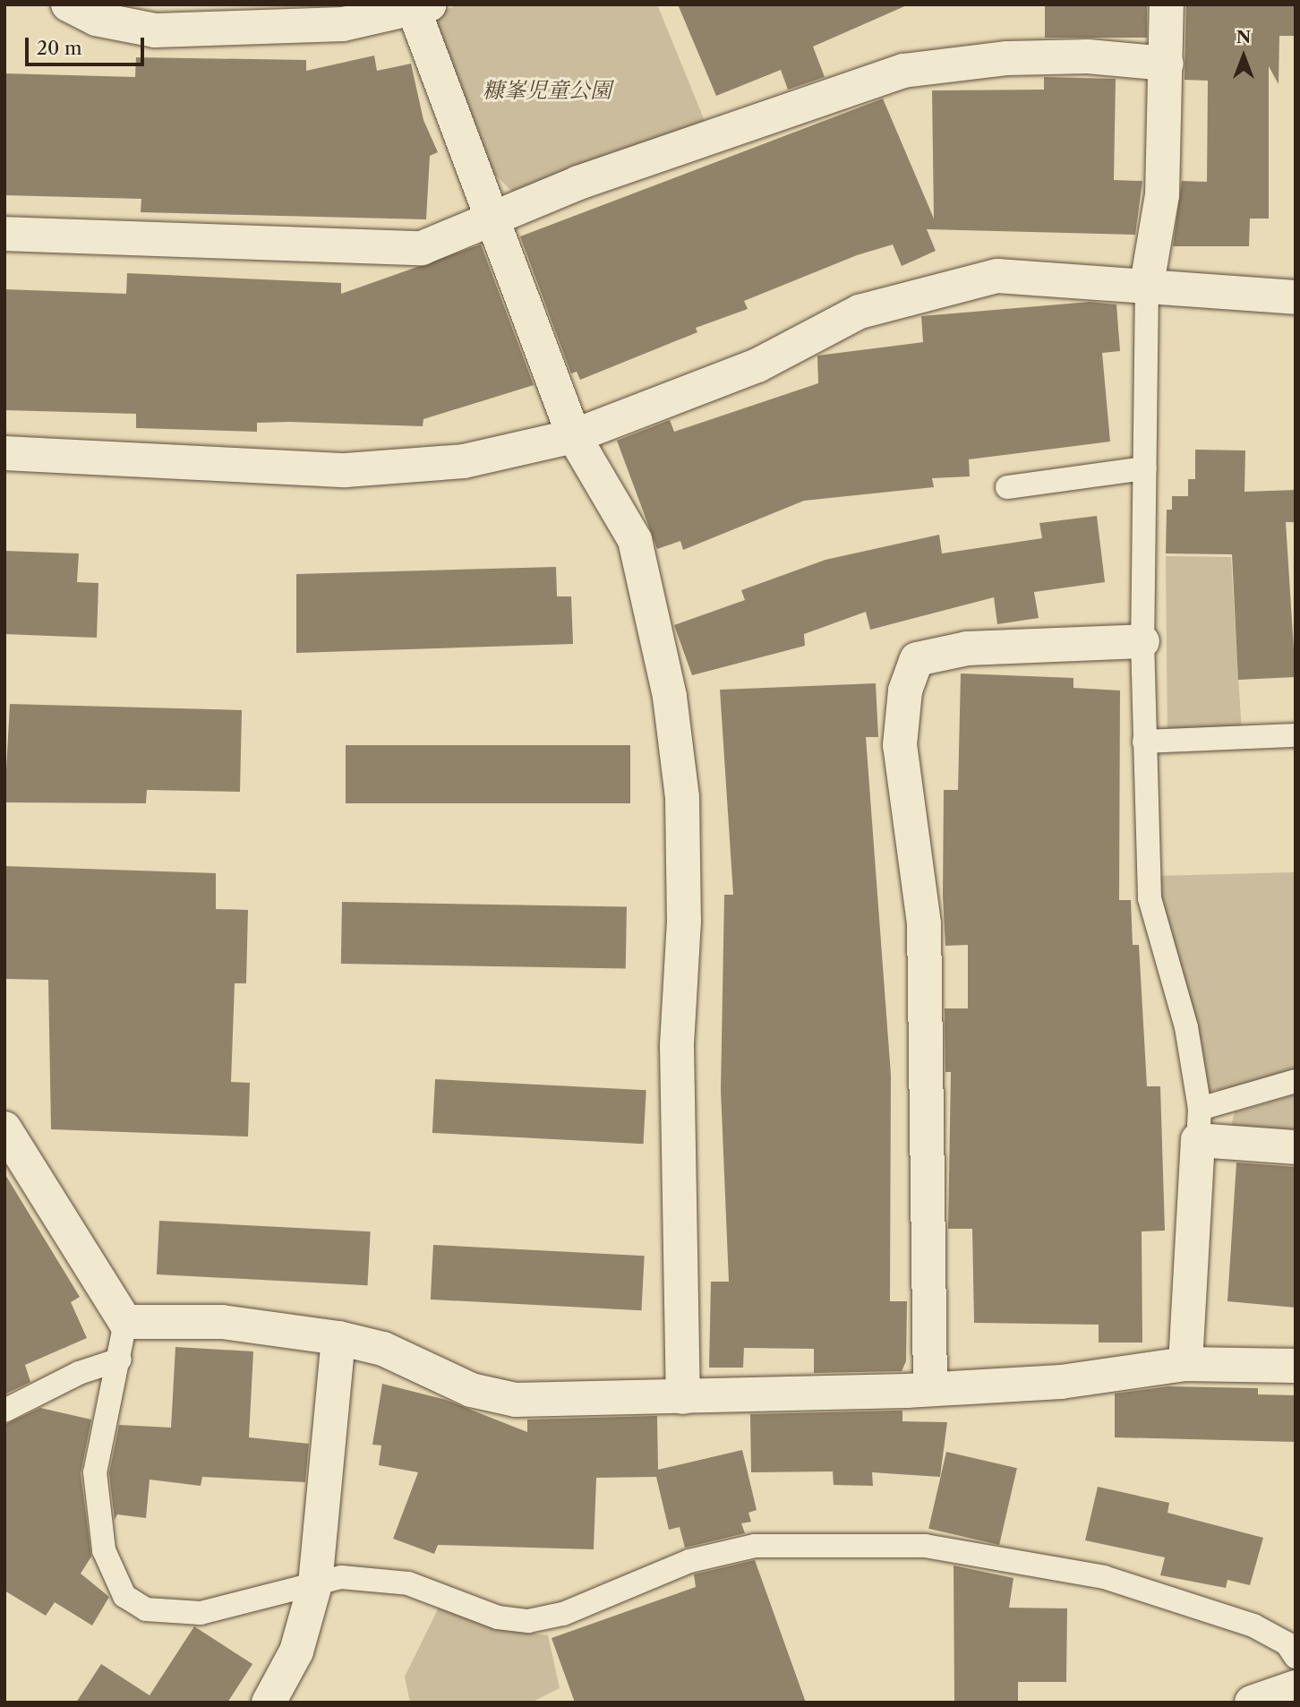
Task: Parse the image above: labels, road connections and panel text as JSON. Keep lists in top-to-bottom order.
{
  "parks": ["糠峯児童公園"],
  "scale_bar": "20 m",
  "north": "top"
}
